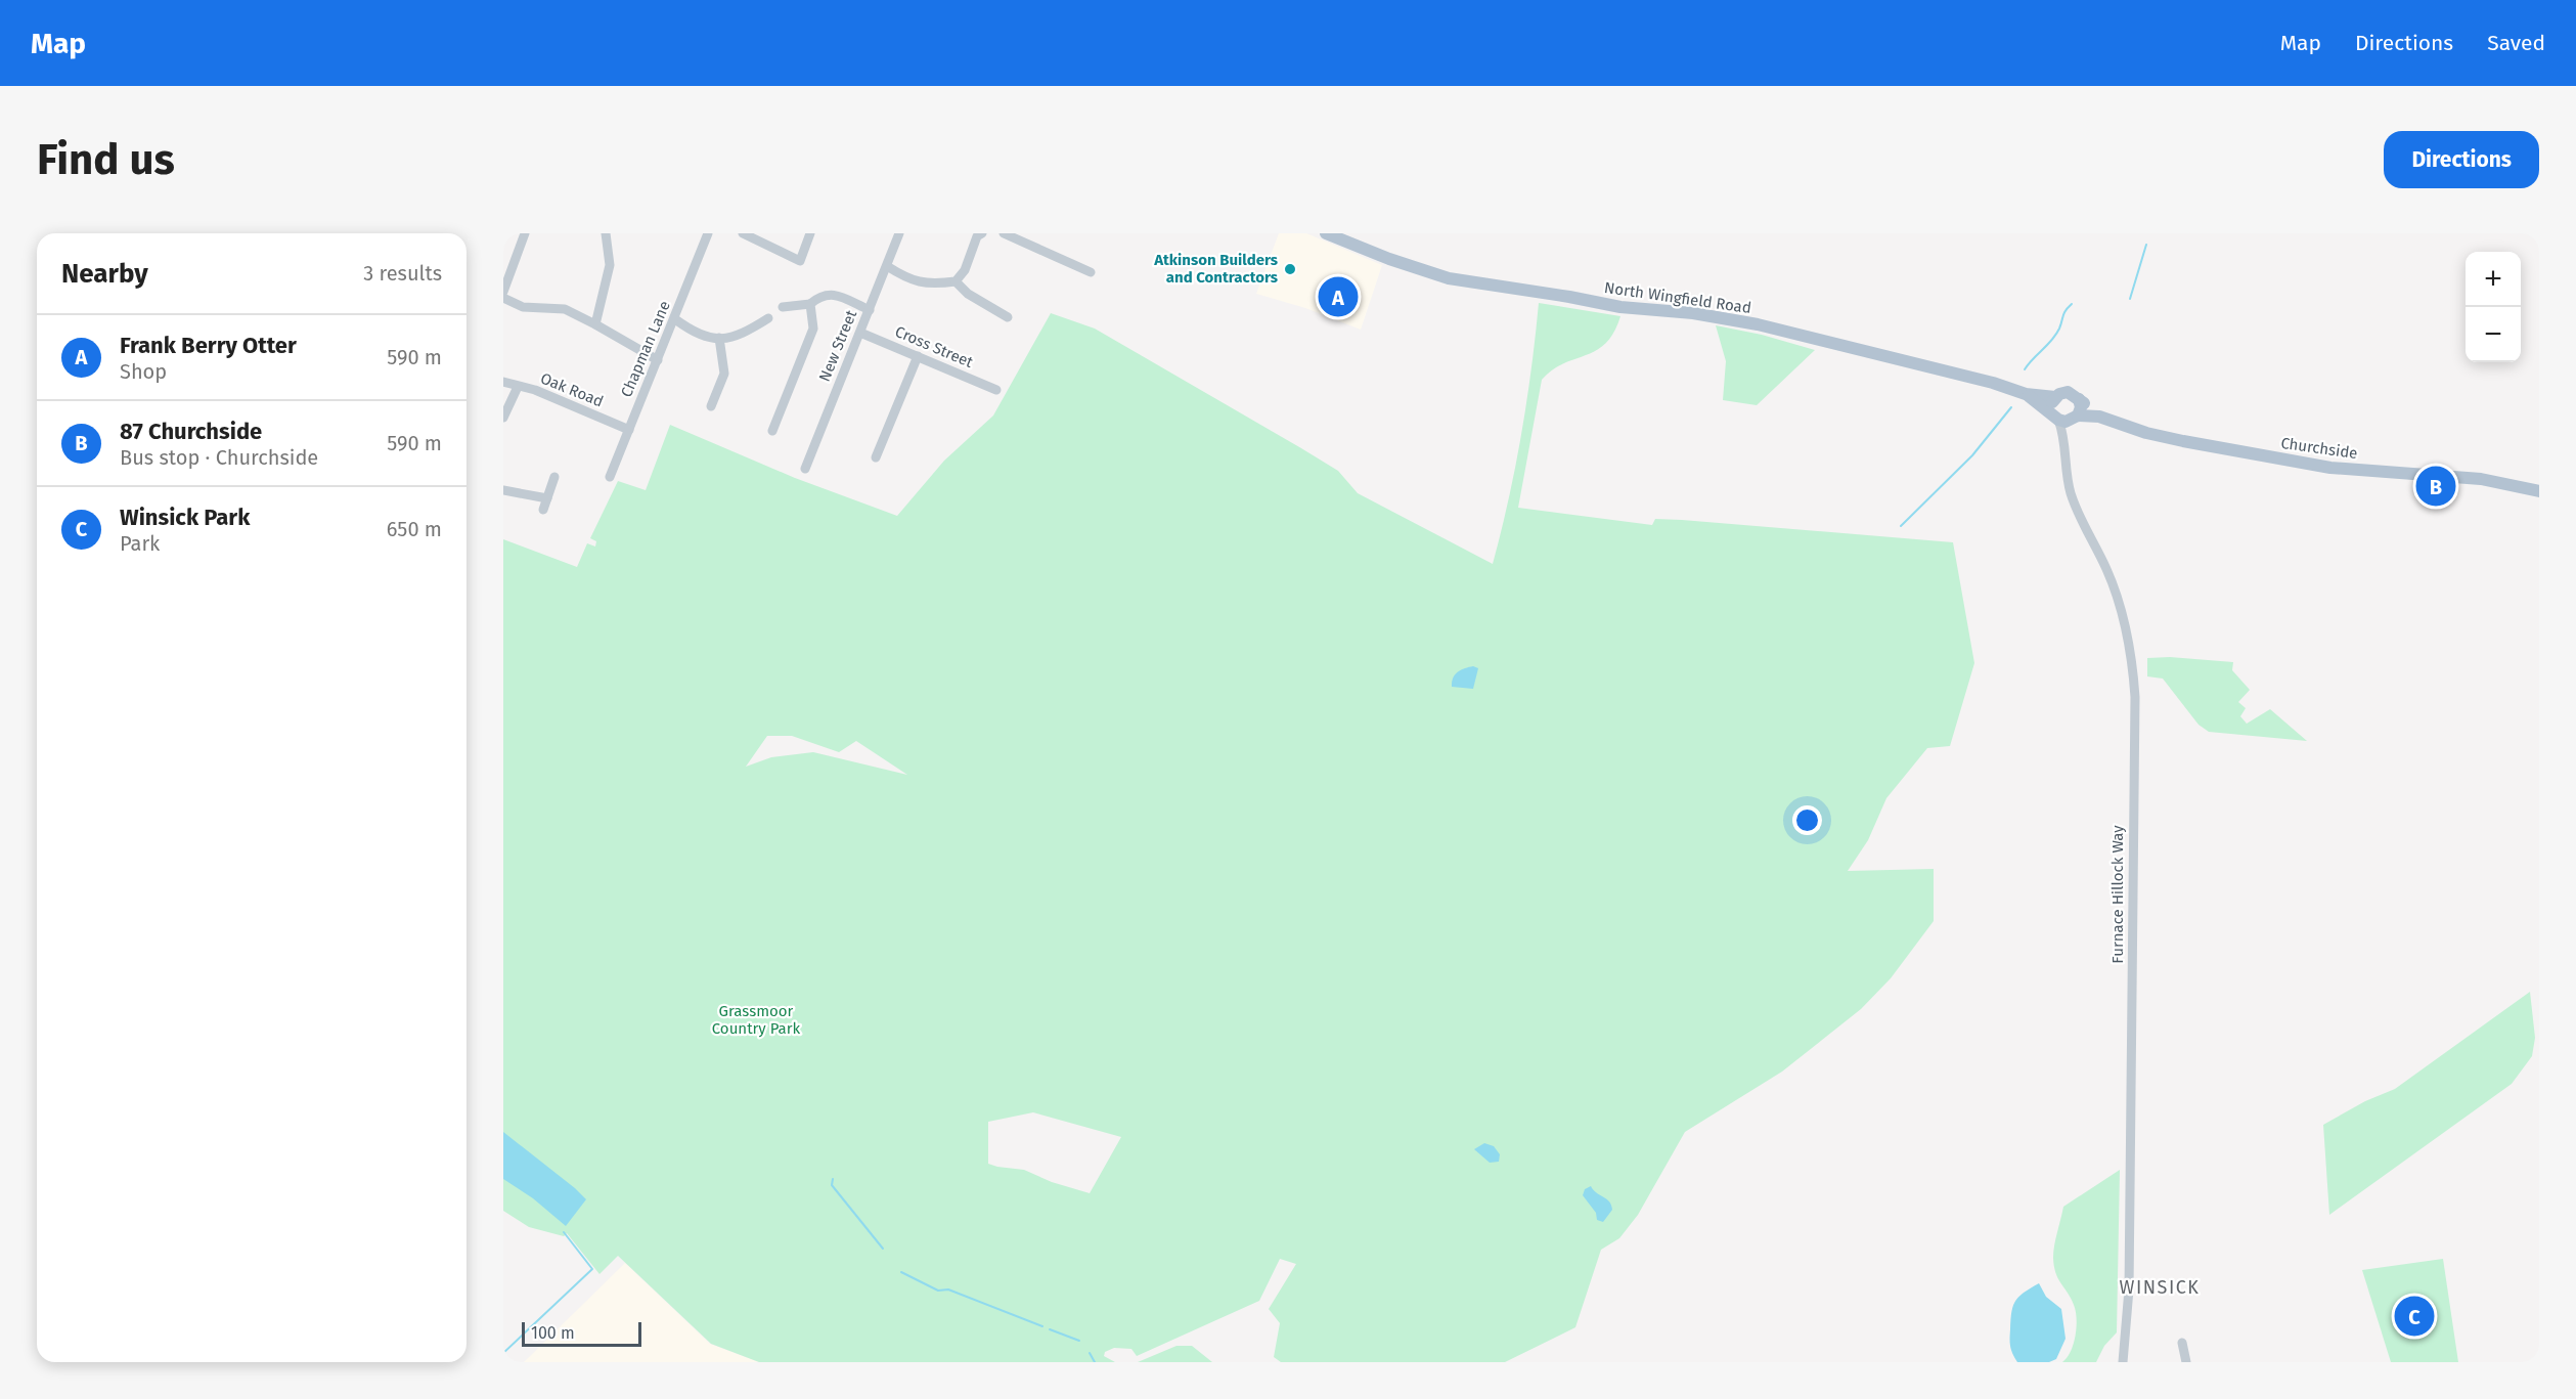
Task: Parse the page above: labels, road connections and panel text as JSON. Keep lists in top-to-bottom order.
{
  "streets": {
    "main road": ["North Wingfield Road", "Churchside"],
    "street": [
      "New Street",
      "Cross Street",
      "Chapman Lane",
      "Oak Road",
      "Furnace Hillock Way"
    ]
  },
  "crossings": [
    ["North Wingfield Road", "Churchside"],
    ["North Wingfield Road", "Furnace Hillock Way"],
    ["New Street", "Cross Street"],
    ["Chapman Lane", "Oak Road"],
    ["Churchside", "Furnace Hillock Way"]
  ],
  "districts": ["WINSICK"],
  "parks": ["Grassmoor Country Park"],
  "places": ["Atkinson Builders and Contractors"],
  "scale_bar": "100 m",
  "page": {
    "header": "Map",
    "nav": ["Map", "Directions", "Saved"],
    "buttons": "Directions",
    "title": "Find us",
    "heading": ["Nearby", "3 results"],
    "map_buttons": ["+", "−"],
    "pins": ["A", "B", "C"],
    "list": [
      {
        "mark": "A",
        "name": "Frank Berry Otter",
        "note": "Shop",
        "value": "590 m"
      },
      {
        "mark": "B",
        "name": "87 Churchside",
        "note": "Bus stop · Churchside",
        "value": "590 m"
      },
      {
        "mark": "C",
        "name": "Winsick Park",
        "note": "Park",
        "value": "650 m"
      }
    ],
    "scale": "100 m"
  }
}
